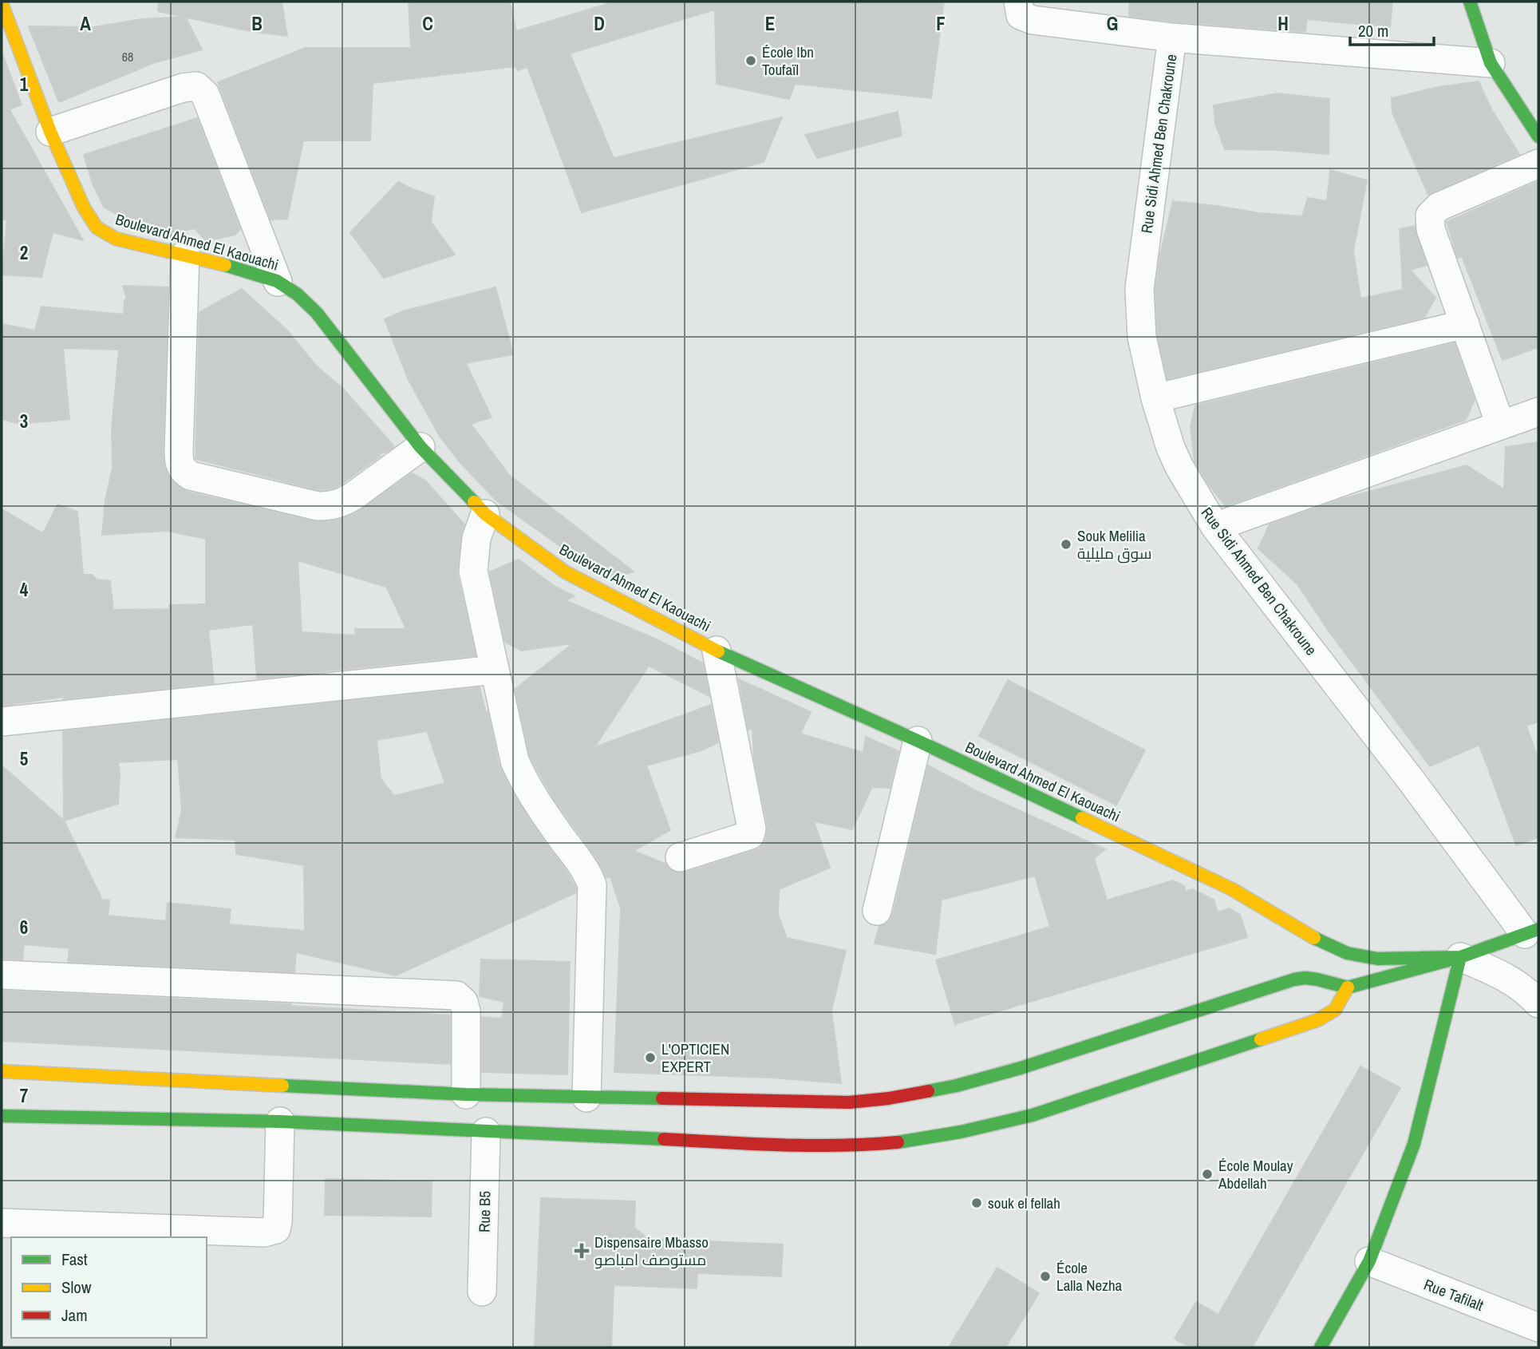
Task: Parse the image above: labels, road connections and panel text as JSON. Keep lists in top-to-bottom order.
{
  "streets": {
    "main road": ["Boulevard Ahmed El Kaouachi"],
    "street": ["Rue Sidi Ahmed Ben Chakroune", "Rue B5", "Rue Tafilalt"]
  },
  "places": {
    "other": [
      "École Ibn Toufaïl",
      "Souk Melilia سوق مليلية",
      "L'OPTICIEN EXPERT",
      "École Moulay Abdellah",
      "souk el fellah",
      "École Lalla Nezha"
    ],
    "health": ["Dispensaire Mbasso مستوصف امباصو"]
  },
  "house_numbers": ["68"],
  "legend": ["Fast", "Slow", "Jam"],
  "scale_bar": "20 m",
  "grid": {
    "columns": [
      "A",
      "B",
      "C",
      "D",
      "E",
      "F",
      "G",
      "H"
    ],
    "rows": [
      "1",
      "2",
      "3",
      "4",
      "5",
      "6",
      "7"
    ]
  }
}
